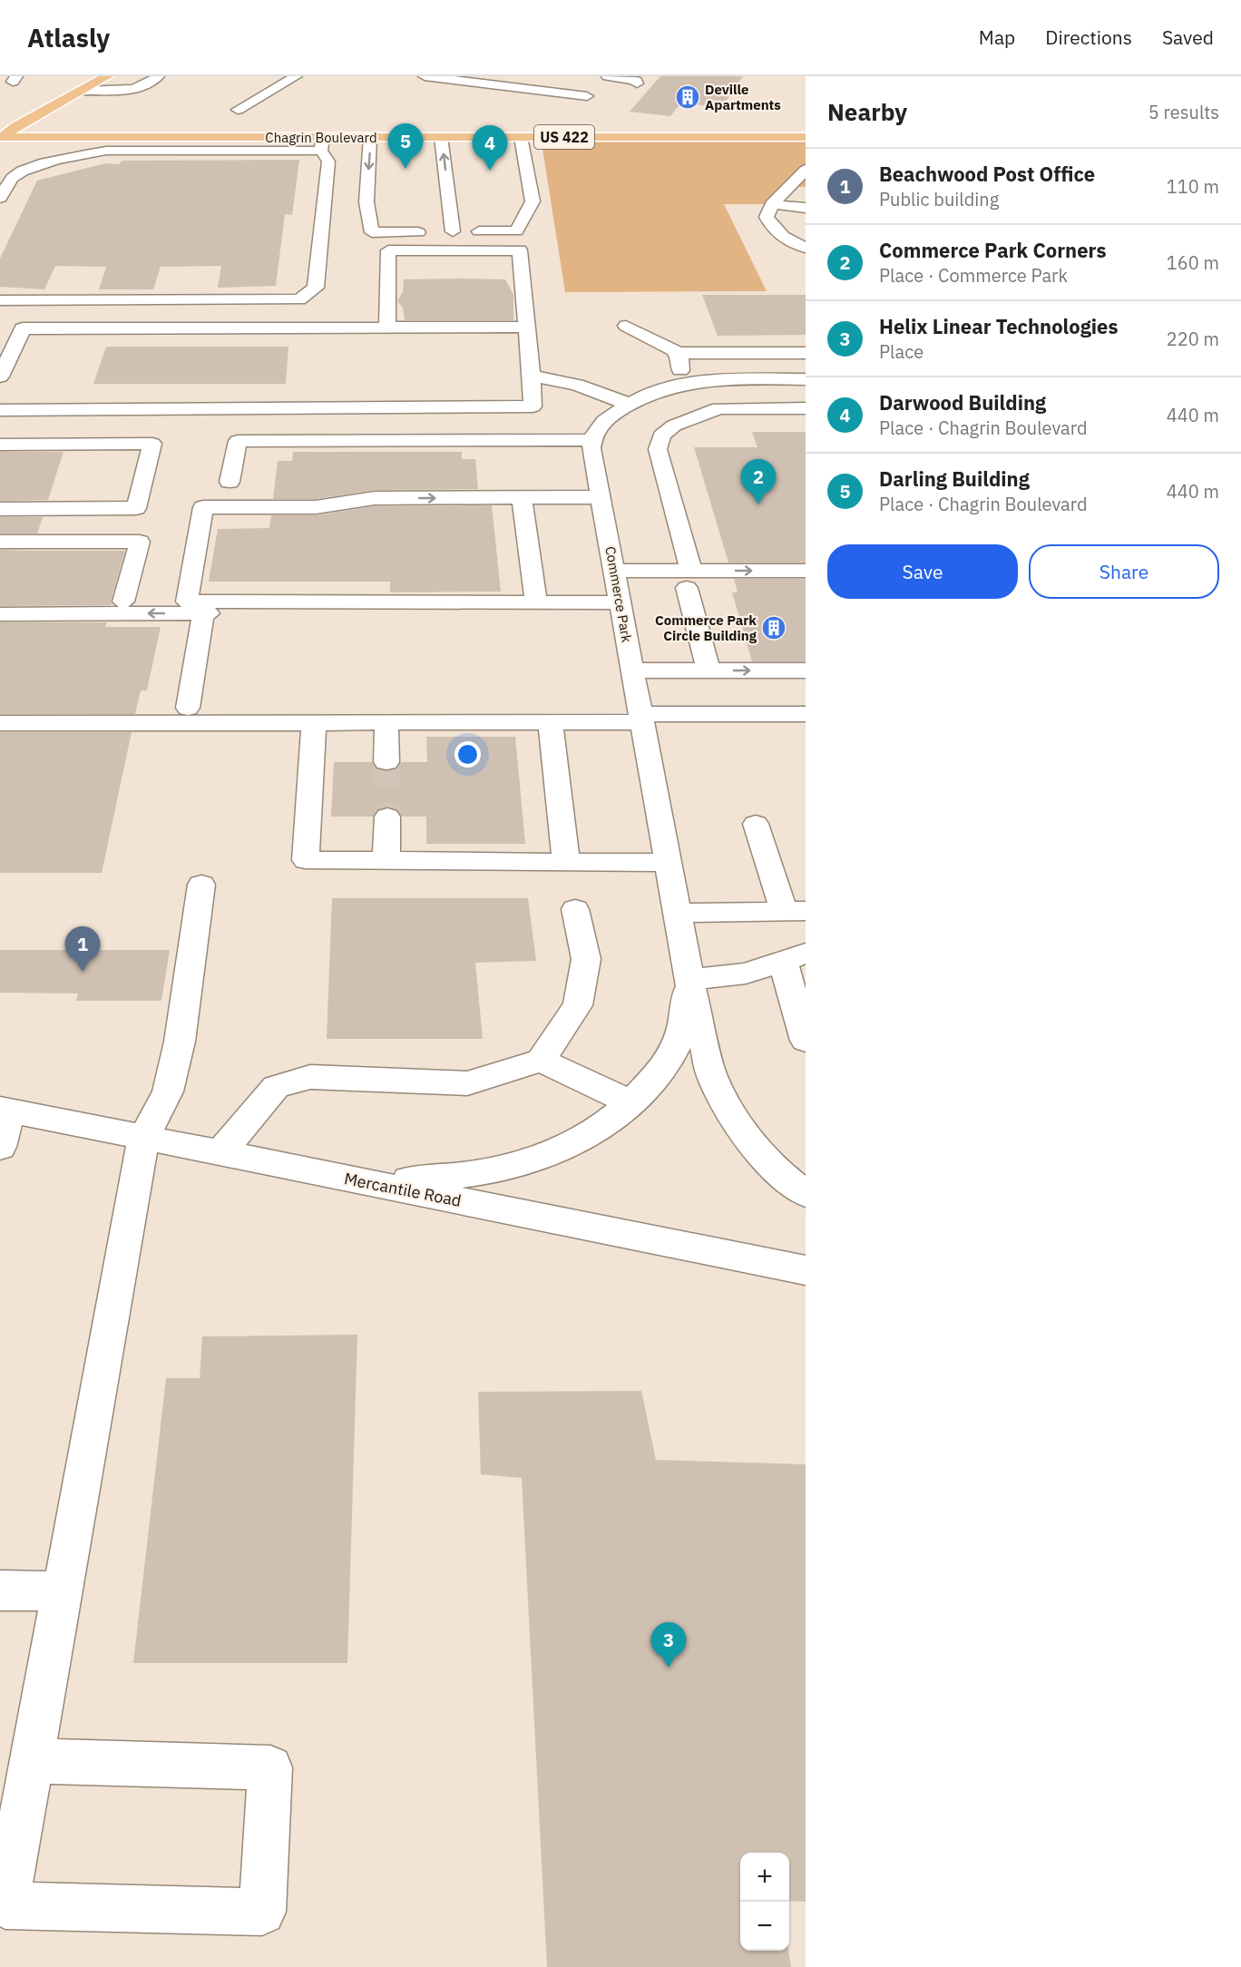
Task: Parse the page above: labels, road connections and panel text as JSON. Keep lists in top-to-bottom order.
{
  "streets": {
    "main road": ["Chagrin Boulevard", "US 422"],
    "street": ["Commerce Park", "Mercantile Road"]
  },
  "crossings": [
    ["Commerce Park", "Mercantile Road"]
  ],
  "places": {
    "building": ["Deville Apartments", "Commerce Park Circle Building"]
  },
  "page": {
    "header": "Atlasly",
    "nav": ["Map", "Directions", "Saved"],
    "heading": ["Nearby", "5 results"],
    "pins": [
      "5",
      "4",
      "2",
      "1",
      "3"
    ],
    "list": [
      {
        "mark": "1",
        "name": "Beachwood Post Office",
        "note": "Public building",
        "value": "110 m"
      },
      {
        "mark": "2",
        "name": "Commerce Park Corners",
        "note": "Place · Commerce Park",
        "value": "160 m"
      },
      {
        "mark": "3",
        "name": "Helix Linear Technologies",
        "note": "Place",
        "value": "220 m"
      },
      {
        "mark": "4",
        "name": "Darwood Building",
        "note": "Place · Chagrin Boulevard",
        "value": "440 m"
      },
      {
        "mark": "5",
        "name": "Darling Building",
        "note": "Place · Chagrin Boulevard",
        "value": "440 m"
      }
    ],
    "buttons": ["Save", "Share"],
    "map_buttons": ["+", "−"]
  }
}
